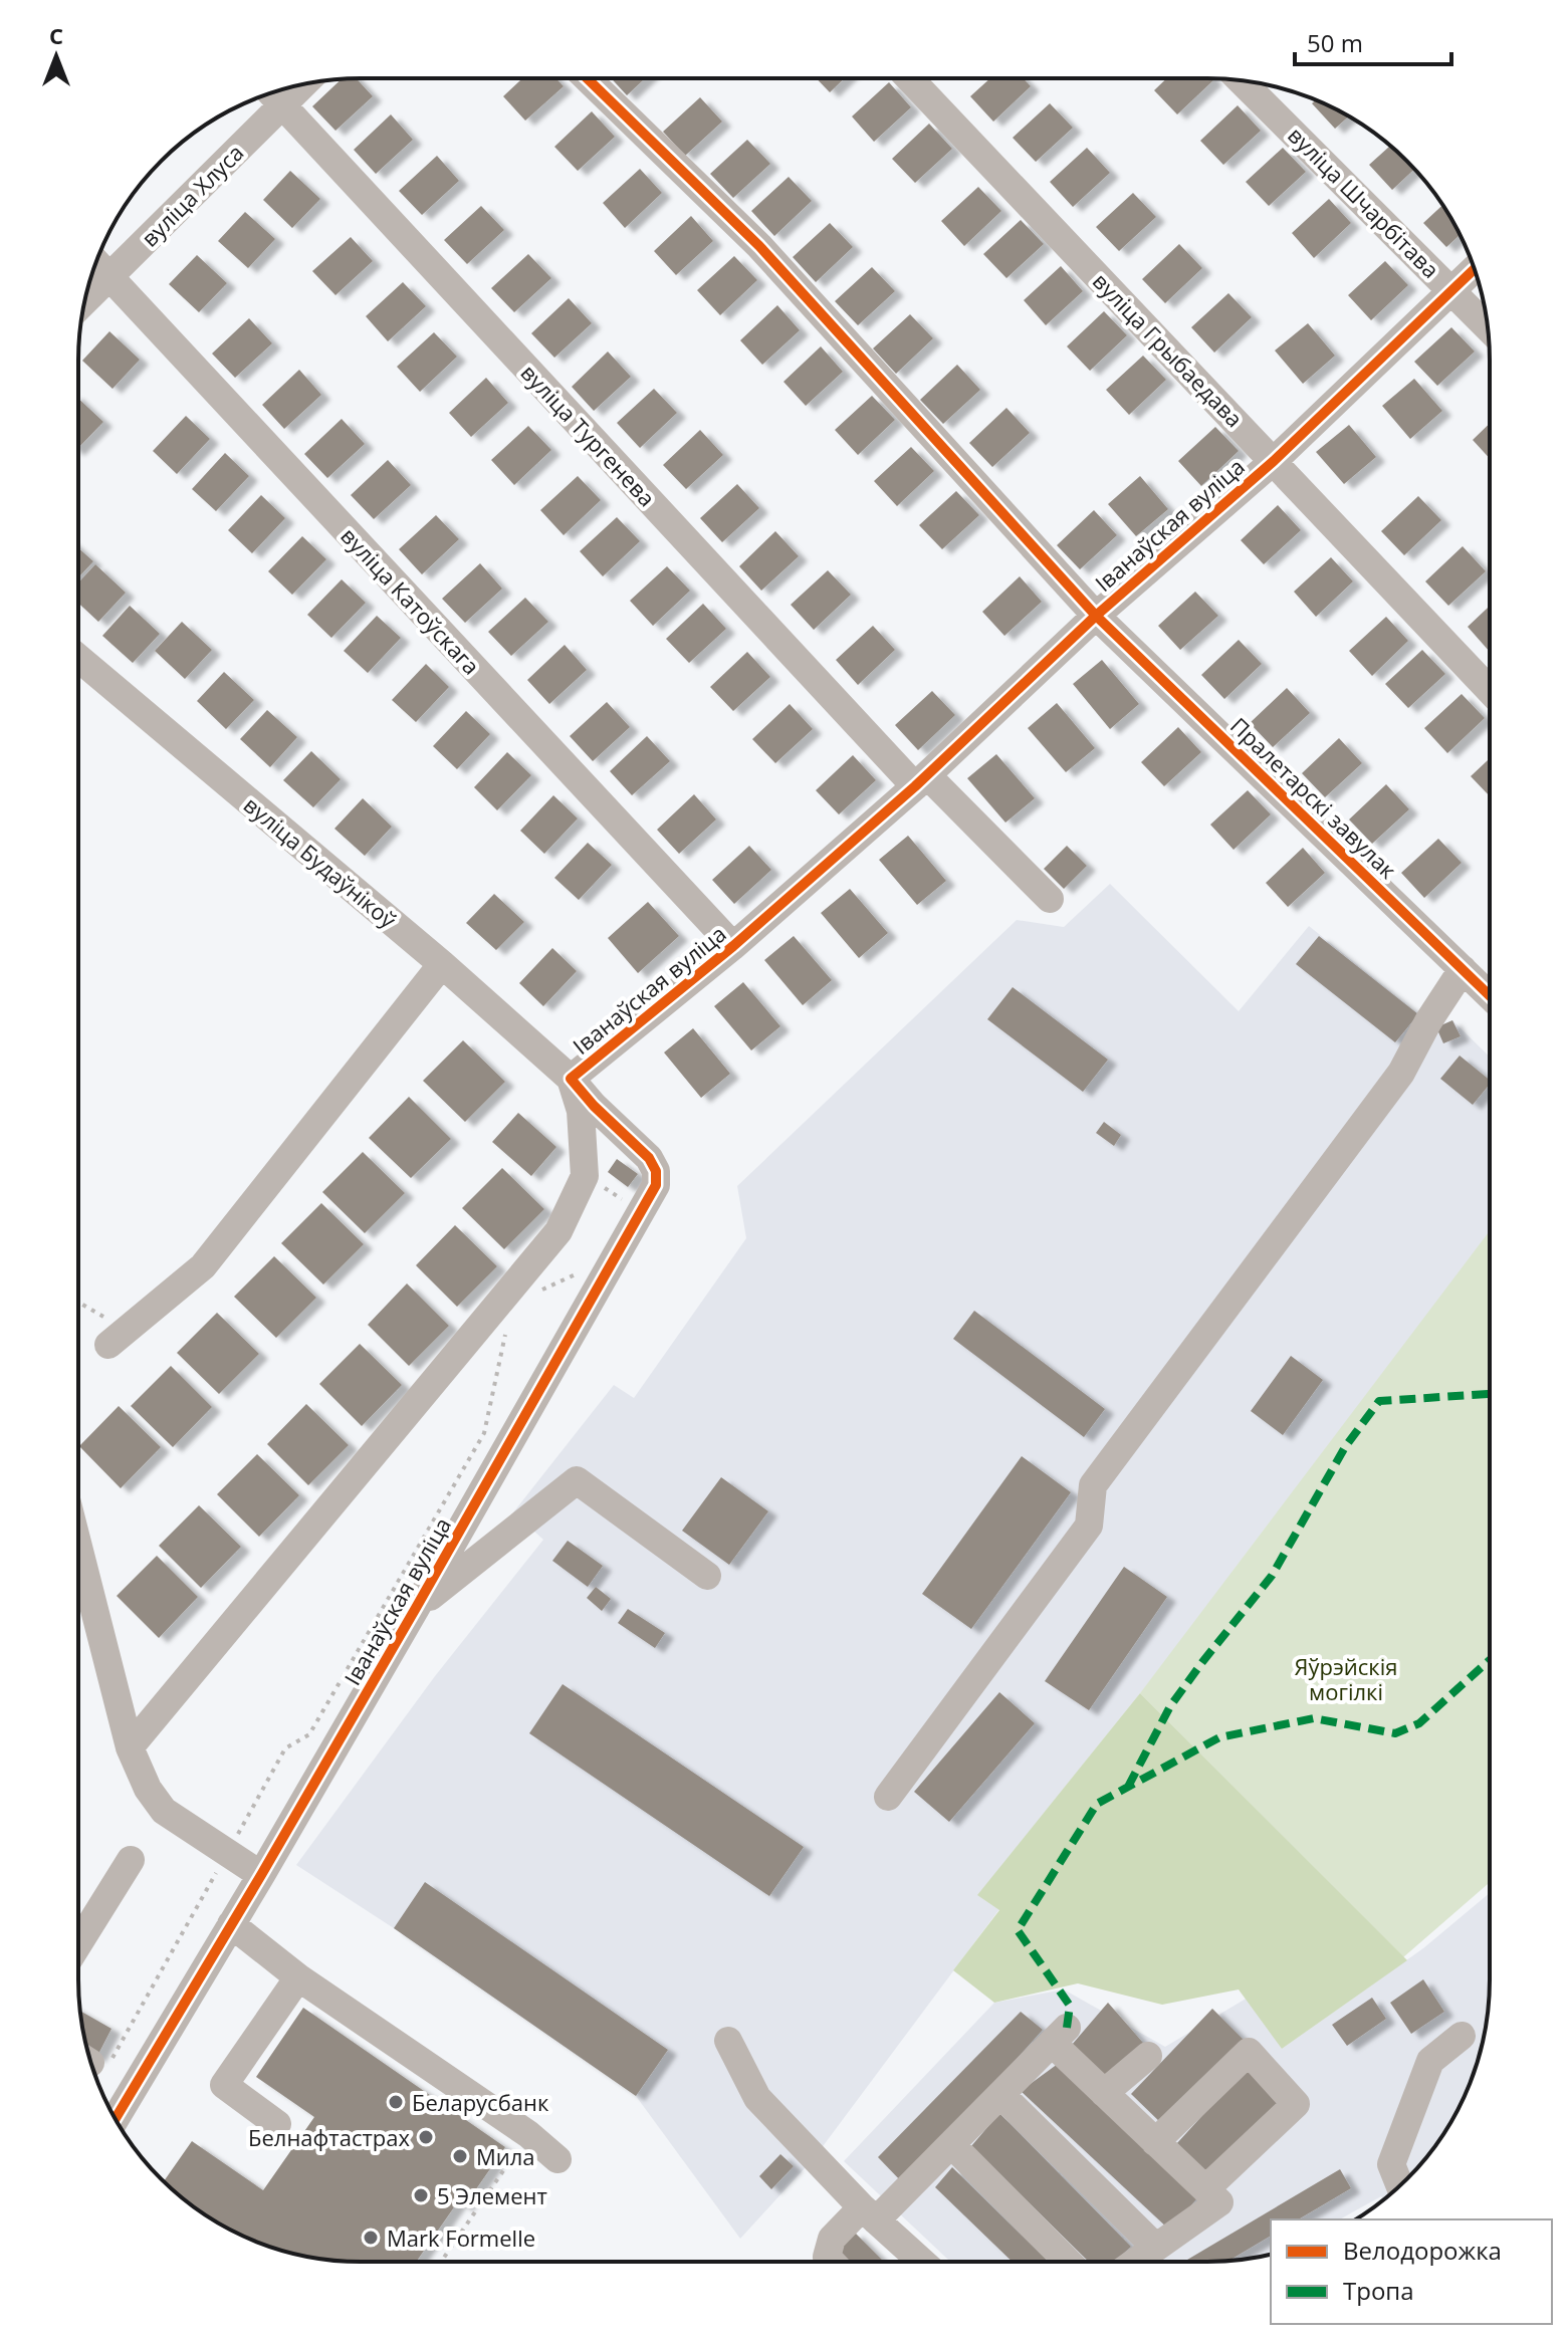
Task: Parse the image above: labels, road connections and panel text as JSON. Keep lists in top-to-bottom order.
{
  "streets": {
    "street": [
      "вуліца Хлуса",
      "вуліца Шчарбітава",
      "вуліца Грыбаедава",
      "вуліца Тургенева",
      "Іванаўская вуліца",
      "вуліца Катоўскага",
      "Пралетарскі завулак",
      "вуліца Будаўнікоў"
    ]
  },
  "crossings": [
    ["вуліца Хлуса", "вуліца Тургенева"],
    ["вуліца Хлуса", "вуліца Катоўскага"],
    ["вуліца Шчарбітава", "Іванаўская вуліца"],
    ["вуліца Грыбаедава", "Іванаўская вуліца"],
    ["вуліца Тургенева", "Іванаўская вуліца"],
    ["Іванаўская вуліца", "вуліца Катоўскага"],
    ["Іванаўская вуліца", "Пралетарскі завулак"],
    ["Іванаўская вуліца", "вуліца Будаўнікоў"]
  ],
  "parks": ["Яўрэйскія могілкі"],
  "places": [
    "Беларусбанк",
    "Белнафтастрах",
    "Мила",
    "5 Элемент",
    "Mark Formelle"
  ],
  "legend": ["Велодорожка", "Тропа"],
  "scale_bar": "50 m",
  "north": "top"
}
